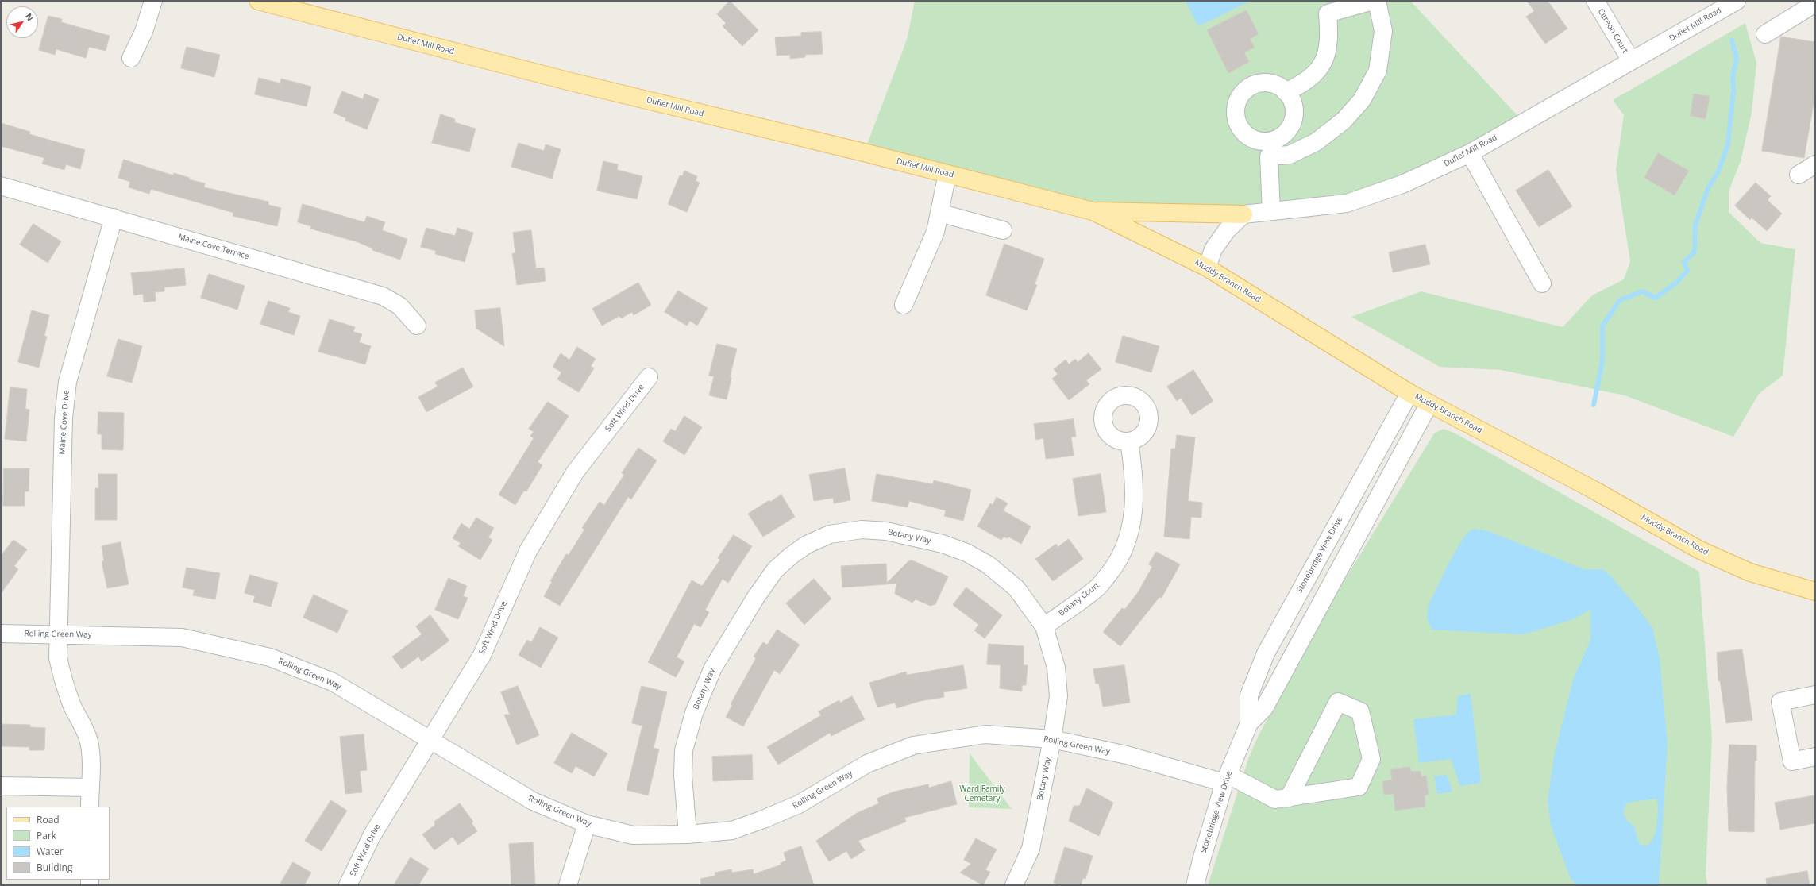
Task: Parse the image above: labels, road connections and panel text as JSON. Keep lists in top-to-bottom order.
{
  "streets": {
    "main road": ["Dufief Mill Road", "Muddy Branch Road"],
    "street": [
      "Citreon Court",
      "Maine Cove Terrace",
      "Soft Wind Drive",
      "Maine Cove Drive",
      "Botany Way",
      "Stonebridge View Drive",
      "Botany Court",
      "Rolling Green Way"
    ]
  },
  "crossings": [
    ["Dufief Mill Road", "Citreon Court"],
    ["Dufief Mill Road", "Muddy Branch Road"],
    ["Maine Cove Terrace", "Maine Cove Drive"],
    ["Muddy Branch Road", "Stonebridge View Drive"],
    ["Soft Wind Drive", "Rolling Green Way"],
    ["Maine Cove Drive", "Rolling Green Way"],
    ["Botany Way", "Botany Court"],
    ["Botany Way", "Rolling Green Way"],
    ["Stonebridge View Drive", "Rolling Green Way"]
  ],
  "parks": ["Ward Family Cemetary"],
  "legend": [
    "Road",
    "Park",
    "Water",
    "Building"
  ],
  "north": "top right"
}
